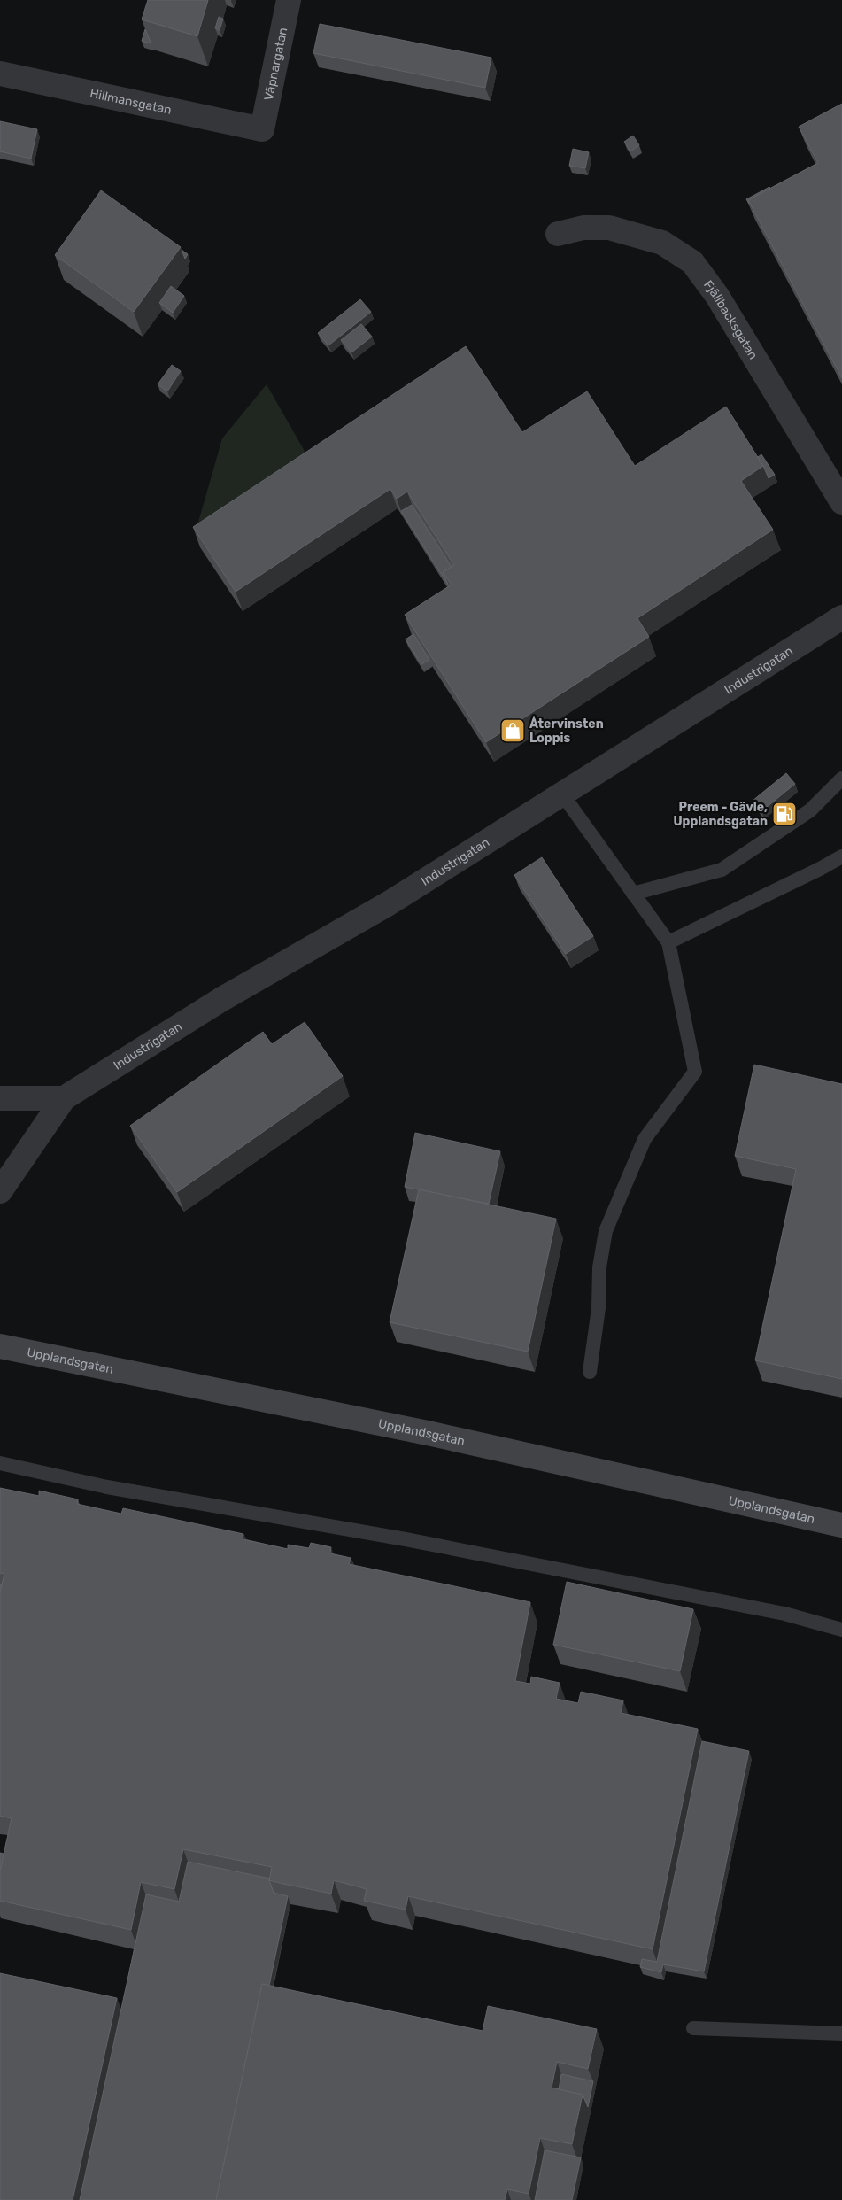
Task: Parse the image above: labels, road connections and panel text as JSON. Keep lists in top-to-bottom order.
{
  "streets": {
    "main road": ["Upplandsgatan"],
    "street": [
      "Väpnargatan",
      "Hillmansgatan",
      "Fjällbacksgatan",
      "Industrigatan"
    ]
  },
  "crossings": [
    ["Väpnargatan", "Hillmansgatan"]
  ],
  "places": {
    "shop": ["Återvinsten Loppis"],
    "fuel station": ["Preem - Gävle, Upplandsgatan"]
  }
}
